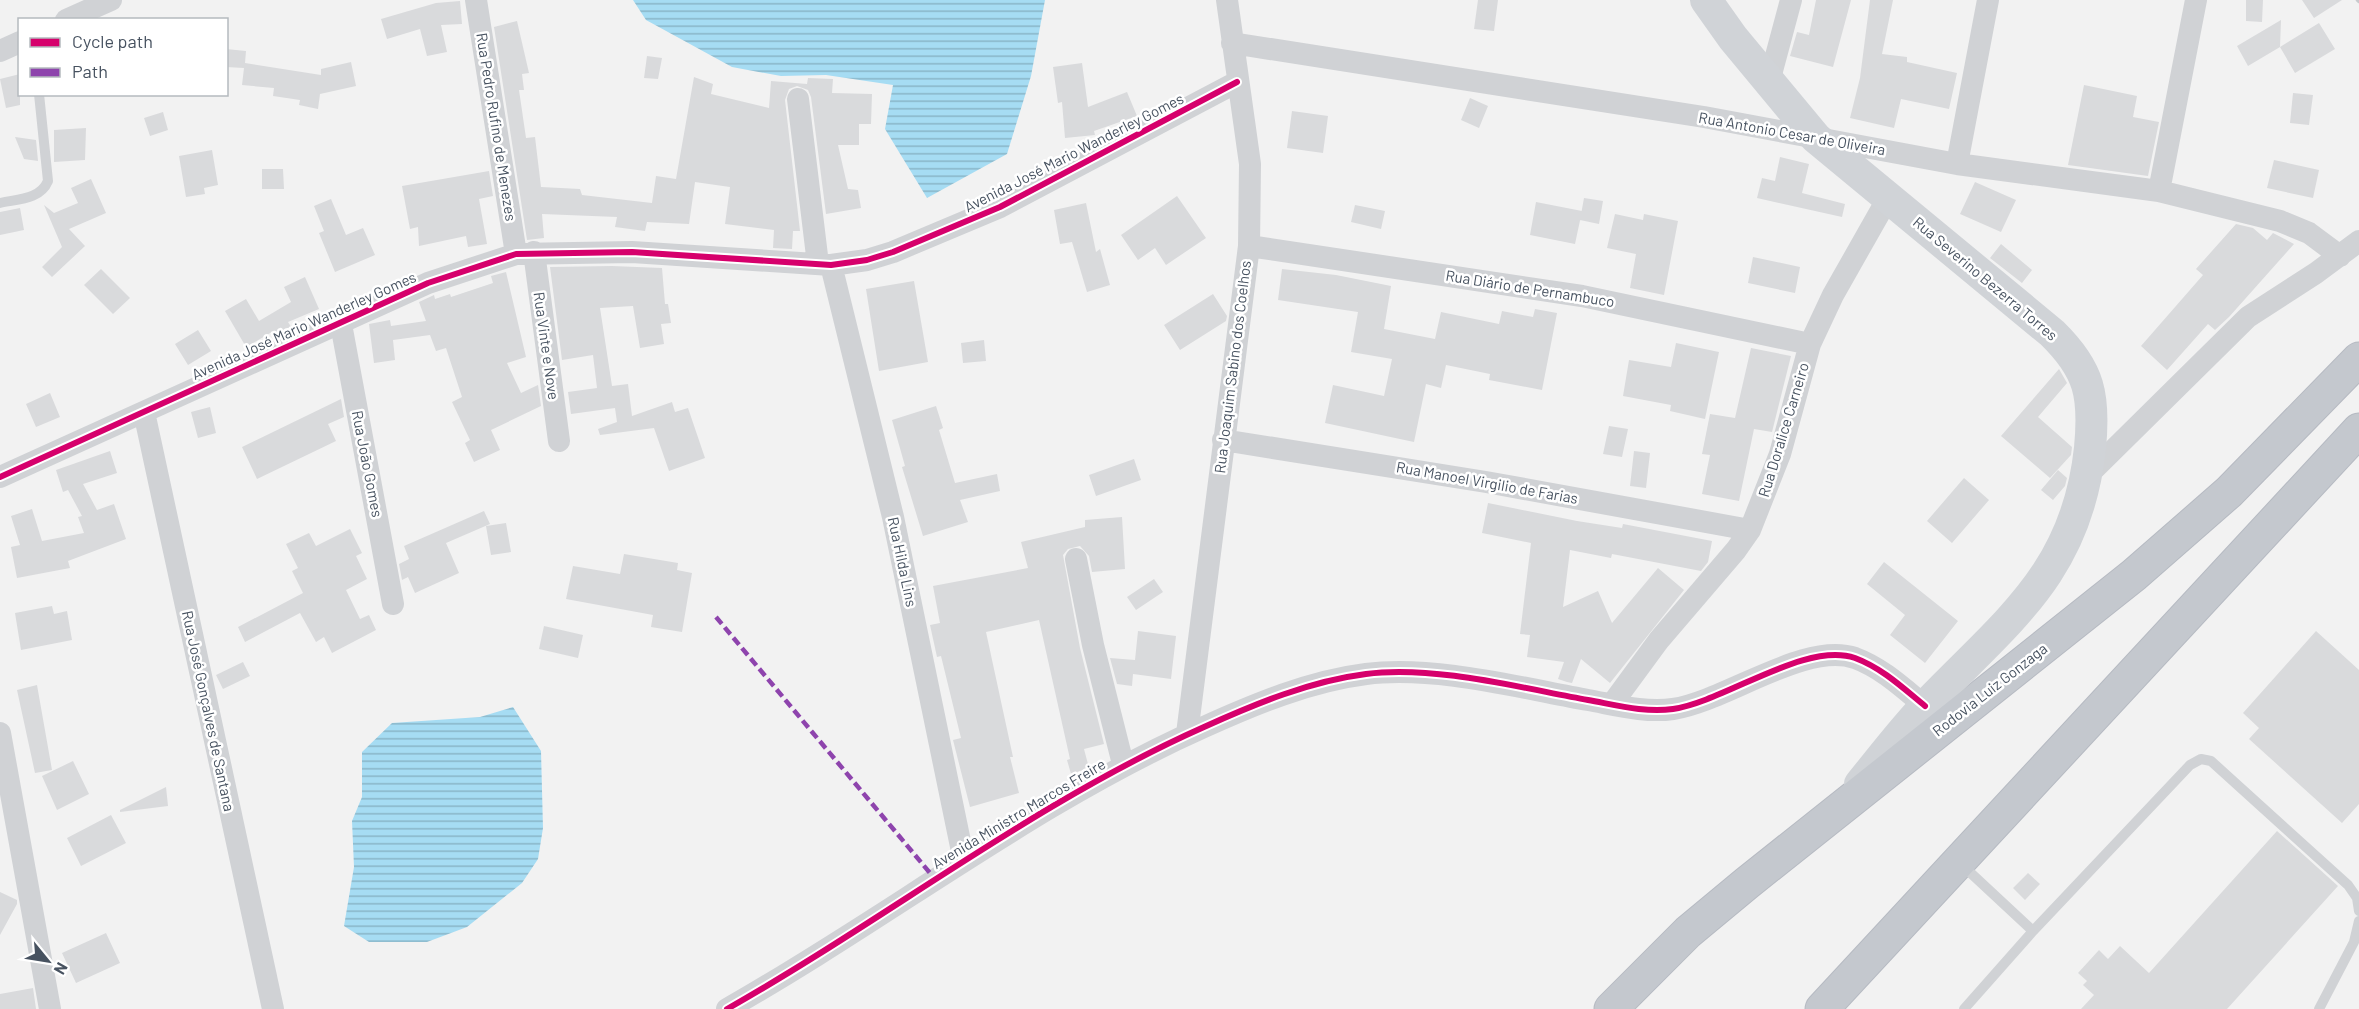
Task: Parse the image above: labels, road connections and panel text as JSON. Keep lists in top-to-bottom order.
{
  "streets": {
    "highway": ["Rodovia Luiz Gonzaga"],
    "main road": ["Rua Severino Bezerra Torres"],
    "street": [
      "Rua Pedro Rufino de Menezes",
      "Rua Antonio Cesar de Oliveira",
      "Avenida José Mario Wanderley Gomes",
      "Rua Diário de Pernambuco",
      "Rua Vinte e Nove",
      "Rua Joaquim Sabino dos Coelhos",
      "Rua Doralice Carneiro",
      "Rua João Gomes",
      "Rua Manoel Virgilio de Farias",
      "Rua Hilda Lins",
      "Rua José Gonçalves de Santana",
      "Avenida Ministro Marcos Freire"
    ]
  },
  "crossings": [
    ["Rua Pedro Rufino de Menezes", "Avenida José Mario Wanderley Gomes"],
    ["Rua Pedro Rufino de Menezes", "Rua Vinte e Nove"],
    ["Rua Antonio Cesar de Oliveira", "Rua Severino Bezerra Torres"],
    ["Rua Antonio Cesar de Oliveira", "Rua Joaquim Sabino dos Coelhos"],
    ["Avenida José Mario Wanderley Gomes", "Rua Vinte e Nove"],
    ["Avenida José Mario Wanderley Gomes", "Rua Joaquim Sabino dos Coelhos"],
    ["Avenida José Mario Wanderley Gomes", "Rua João Gomes"],
    ["Avenida José Mario Wanderley Gomes", "Rua Hilda Lins"],
    ["Avenida José Mario Wanderley Gomes", "Rua José Gonçalves de Santana"],
    ["Rua Severino Bezerra Torres", "Rua Doralice Carneiro"],
    ["Rua Severino Bezerra Torres", "Rodovia Luiz Gonzaga"],
    ["Rua Severino Bezerra Torres", "Avenida Ministro Marcos Freire"],
    ["Rua Diário de Pernambuco", "Rua Joaquim Sabino dos Coelhos"],
    ["Rua Diário de Pernambuco", "Rua Doralice Carneiro"],
    ["Rua Joaquim Sabino dos Coelhos", "Rua Manoel Virgilio de Farias"],
    ["Rua Joaquim Sabino dos Coelhos", "Avenida Ministro Marcos Freire"],
    ["Rua Doralice Carneiro", "Rua Manoel Virgilio de Farias"],
    ["Rua Doralice Carneiro", "Avenida Ministro Marcos Freire"],
    ["Rua Hilda Lins", "Avenida Ministro Marcos Freire"]
  ],
  "legend": ["Cycle path", "Path"],
  "north": "bottom right"
}
